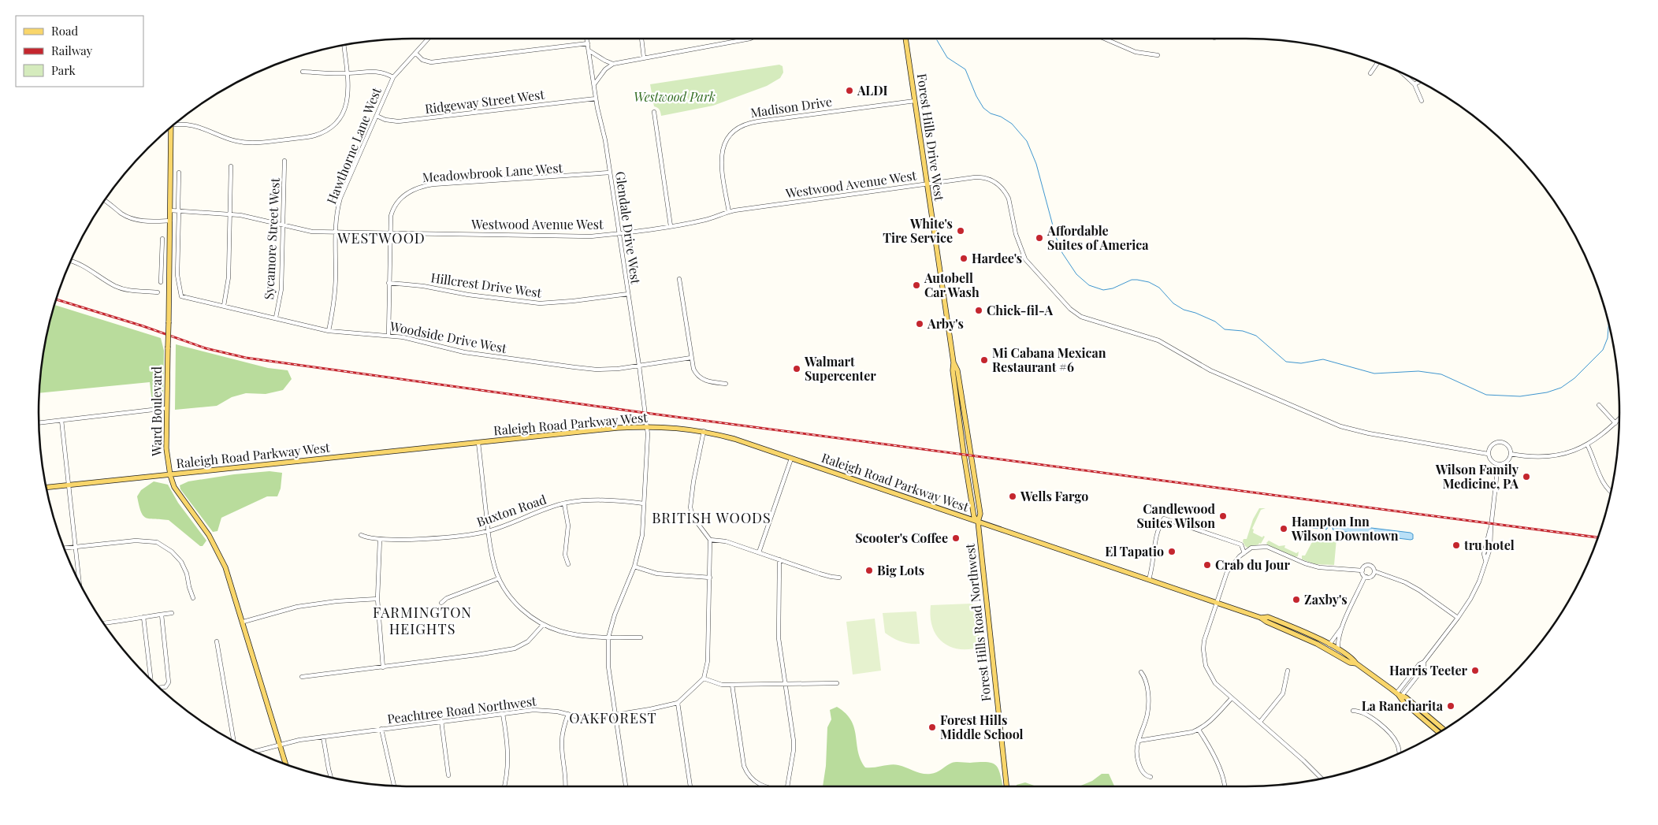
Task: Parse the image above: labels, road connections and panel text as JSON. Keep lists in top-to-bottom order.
{
  "streets": {
    "main road": [
      "Forest Hills Drive West",
      "Ward Boulevard",
      "Raleigh Road Parkway West",
      "Forest Hills Road Northwest"
    ],
    "street": [
      "Ridgeway Street West",
      "Madison Drive",
      "Hawthorne Lane West",
      "Meadowbrook Lane West",
      "Westwood Avenue West",
      "Glendale Drive West",
      "Sycamore Street West",
      "Hillcrest Drive West",
      "Woodside Drive West",
      "Buxton Road",
      "Peachtree Road Northwest"
    ]
  },
  "crossings": [
    ["Ridgeway Street West", "Hawthorne Lane West"],
    ["Ridgeway Street West", "Glendale Drive West"],
    ["Madison Drive", "Forest Hills Drive West"],
    ["Madison Drive", "Westwood Avenue West"],
    ["Forest Hills Drive West", "Westwood Avenue West"],
    ["Forest Hills Drive West", "Raleigh Road Parkway West"],
    ["Forest Hills Drive West", "Forest Hills Road Northwest"],
    ["Hawthorne Lane West", "Westwood Avenue West"],
    ["Hawthorne Lane West", "Woodside Drive West"],
    ["Meadowbrook Lane West", "Westwood Avenue West"],
    ["Meadowbrook Lane West", "Glendale Drive West"],
    ["Meadowbrook Lane West", "Hillcrest Drive West"],
    ["Meadowbrook Lane West", "Woodside Drive West"],
    ["Westwood Avenue West", "Glendale Drive West"],
    ["Westwood Avenue West", "Sycamore Street West"],
    ["Westwood Avenue West", "Woodside Drive West"],
    ["Westwood Avenue West", "Ward Boulevard"],
    ["Glendale Drive West", "Hillcrest Drive West"],
    ["Glendale Drive West", "Woodside Drive West"],
    ["Glendale Drive West", "Raleigh Road Parkway West"],
    ["Glendale Drive West", "Buxton Road"],
    ["Glendale Drive West", "Peachtree Road Northwest"],
    ["Sycamore Street West", "Woodside Drive West"],
    ["Ward Boulevard", "Raleigh Road Parkway West"],
    ["Ward Boulevard", "Peachtree Road Northwest"],
    ["Raleigh Road Parkway West", "Forest Hills Road Northwest"]
  ],
  "districts": [
    "WESTWOOD",
    "BRITISH WOODS",
    "FARMINGTON HEIGHTS",
    "OAKFOREST"
  ],
  "parks": ["Westwood Park"],
  "places": [
    "ALDI",
    "White's Tire Service",
    "Affordable Suites of America",
    "Hardee's",
    "Autobell Car Wash",
    "Chick-fil-A",
    "Arby's",
    "Mi Cabana Mexican Restaurant #6",
    "Walmart Supercenter",
    "Wilson Family Medicine, PA",
    "Wells Fargo",
    "Candlewood Suites Wilson",
    "Hampton Inn Wilson Downtown",
    "Scooter's Coffee",
    "tru hotel",
    "El Tapatio",
    "Crab du Jour",
    "Big Lots",
    "Zaxby's",
    "Harris Teeter",
    "La Rancharita",
    "Forest Hills Middle School"
  ],
  "legend": ["Road", "Railway", "Park"]
}
